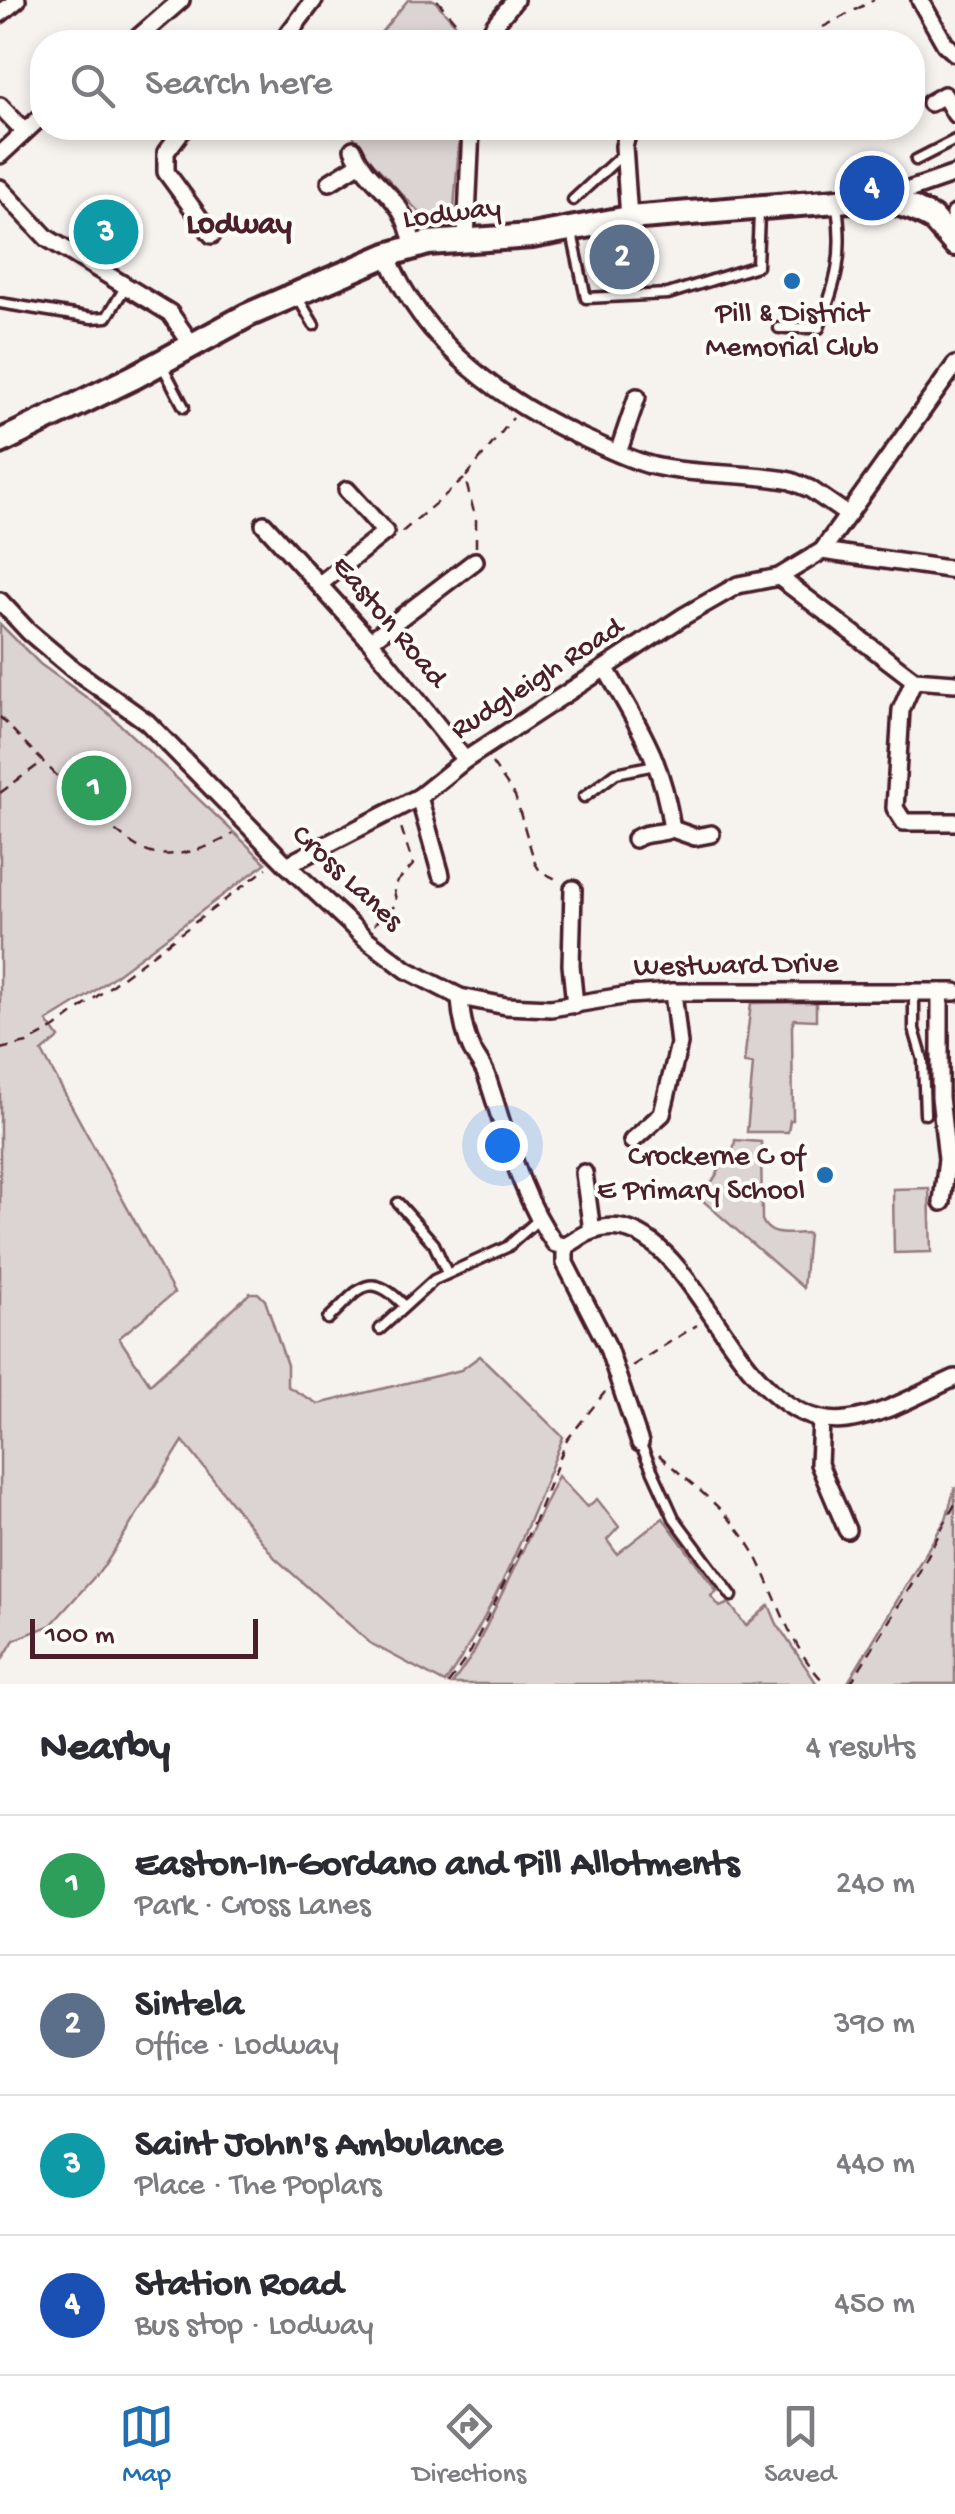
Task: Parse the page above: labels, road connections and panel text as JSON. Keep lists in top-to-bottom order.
{
  "streets": {
    "street": [
      "Lodway",
      "Easton Road",
      "Rudgleigh Road",
      "Cross Lanes",
      "Westward Drive"
    ]
  },
  "crossings": [
    ["Easton Road", "Rudgleigh Road"],
    ["Rudgleigh Road", "Cross Lanes"],
    ["Cross Lanes", "Westward Drive"]
  ],
  "districts": ["Lodway"],
  "places": ["Pill & District Memorial Club", "Crockerne C of E Primary School"],
  "scale_bar": "100 m",
  "page": {
    "search": "Search here",
    "pins": [
      "4",
      "3",
      "2",
      "1"
    ],
    "scale": "100 m",
    "heading": ["Nearby", "4 results"],
    "list": [
      {
        "mark": "1",
        "name": "Easton-In-Gordano and Pill Allotments",
        "note": "Park · Cross Lanes",
        "value": "240 m"
      },
      {
        "mark": "2",
        "name": "Sintela",
        "note": "Office · Lodway",
        "value": "390 m"
      },
      {
        "mark": "3",
        "name": "Saint John's Ambulance",
        "note": "Place · The Poplars",
        "value": "440 m"
      },
      {
        "mark": "4",
        "name": "Station Road",
        "note": "Bus stop · Lodway",
        "value": "450 m"
      }
    ],
    "nav": ["Map", "Directions", "Saved"]
  }
}
